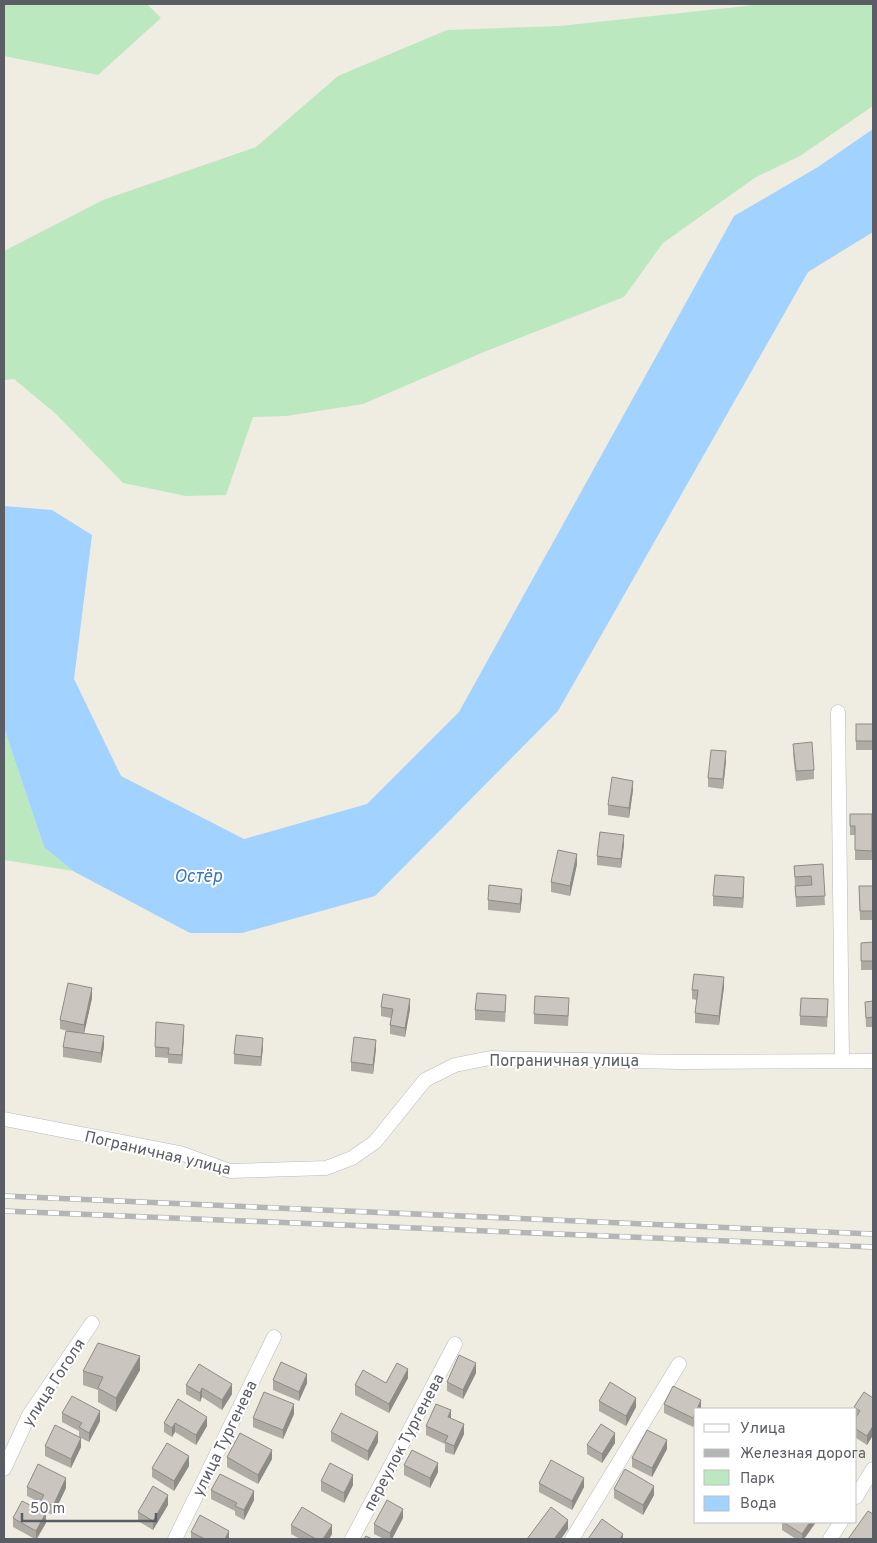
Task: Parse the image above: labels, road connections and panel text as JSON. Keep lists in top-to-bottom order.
{
  "streets": {
    "street": [
      "Пограничная улица",
      "улица Гоголя",
      "улица Тургенева",
      "переулок Тургенева"
    ]
  },
  "water": ["Остёр"],
  "legend": [
    "Улица",
    "Железная дорога",
    "Парк",
    "Вода"
  ],
  "scale_bar": "50 m"
}
